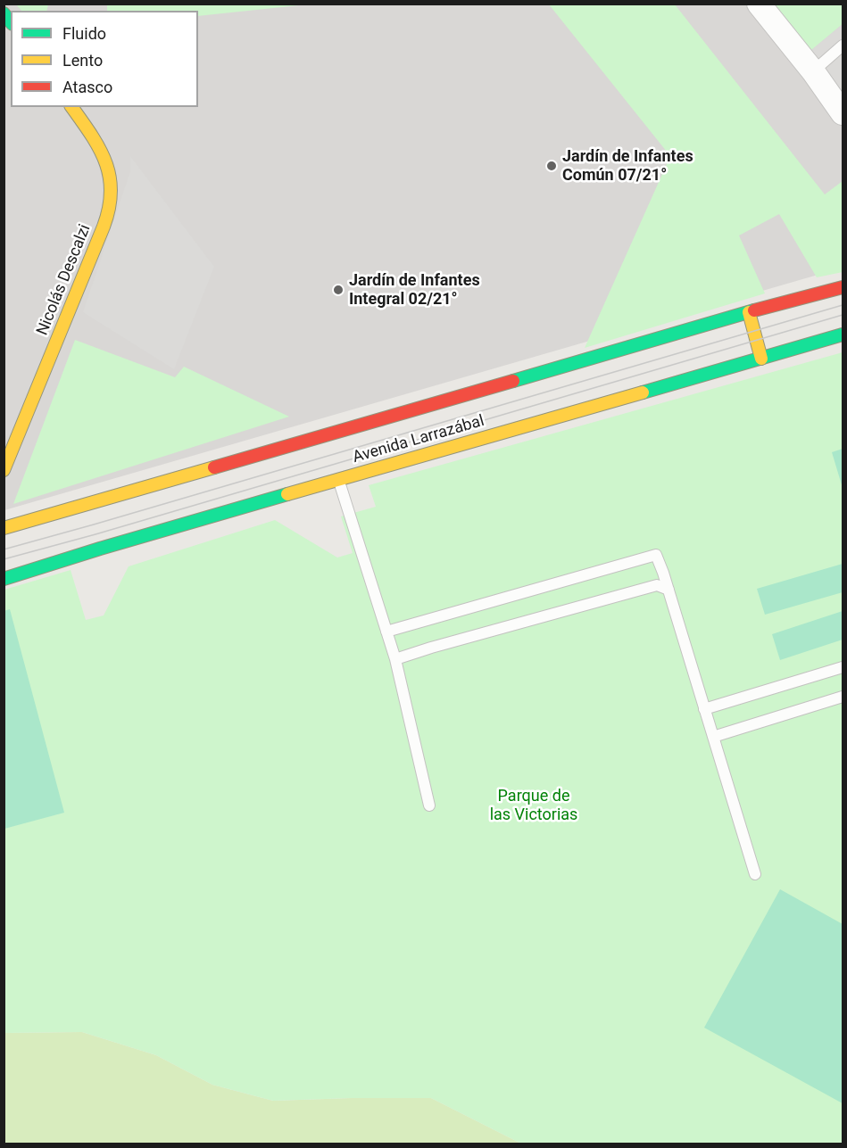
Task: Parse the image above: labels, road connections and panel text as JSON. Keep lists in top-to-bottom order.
{
  "streets": {
    "main road": ["Nicolás Descalzi", "Avenida Larrazábal"]
  },
  "parks": ["Parque de las Victorias"],
  "places": ["Jardín de Infantes Común 07/21°", "Jardín de Infantes Integral 02/21°"],
  "legend": ["Fluido", "Lento", "Atasco"]
}
